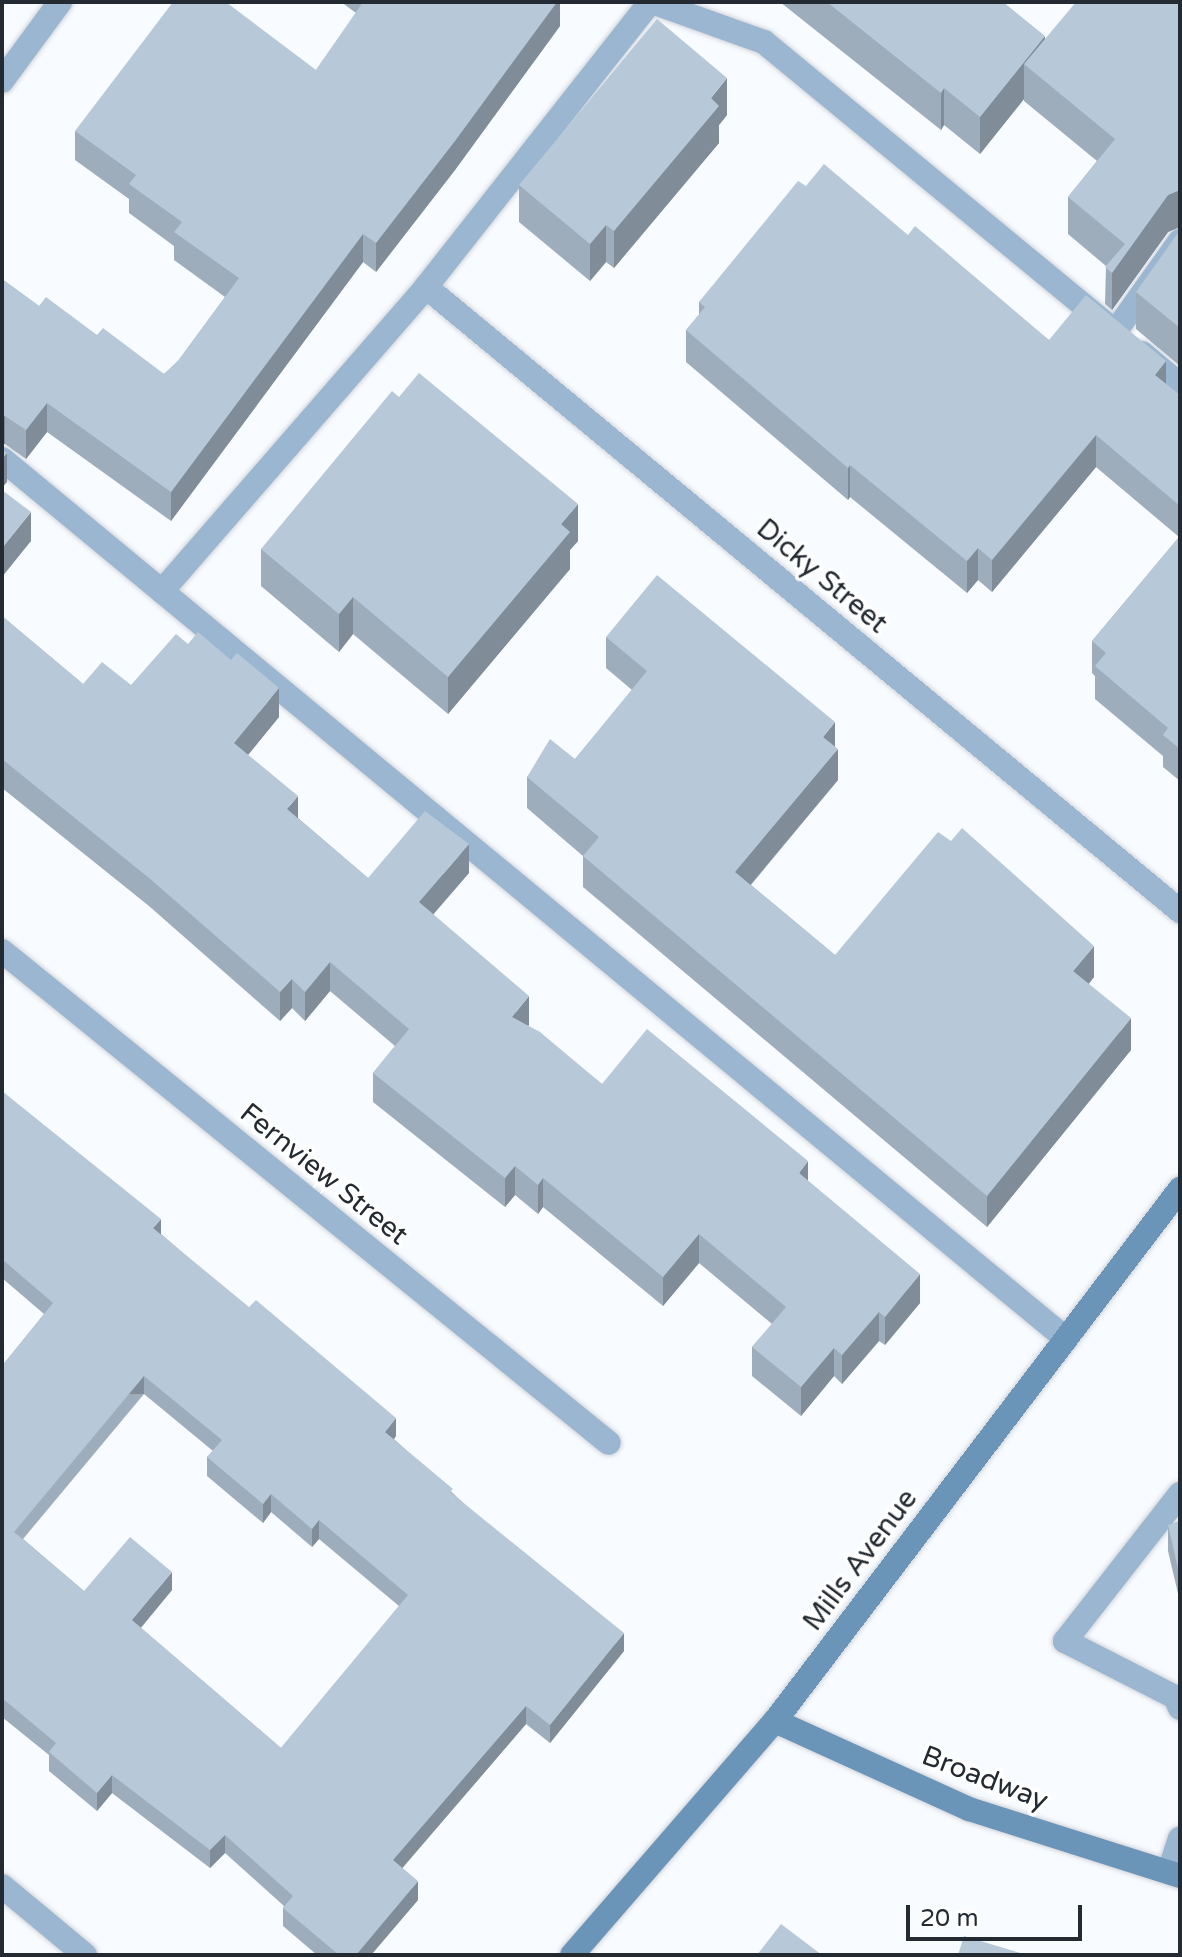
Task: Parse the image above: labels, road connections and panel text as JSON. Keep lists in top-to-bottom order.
{
  "streets": {
    "main road": ["Mills Avenue", "Broadway"],
    "street": ["Dicky Street", "Fernview Street"]
  },
  "crossings": [
    ["Mills Avenue", "Broadway"]
  ],
  "scale_bar": "20 m"
}
